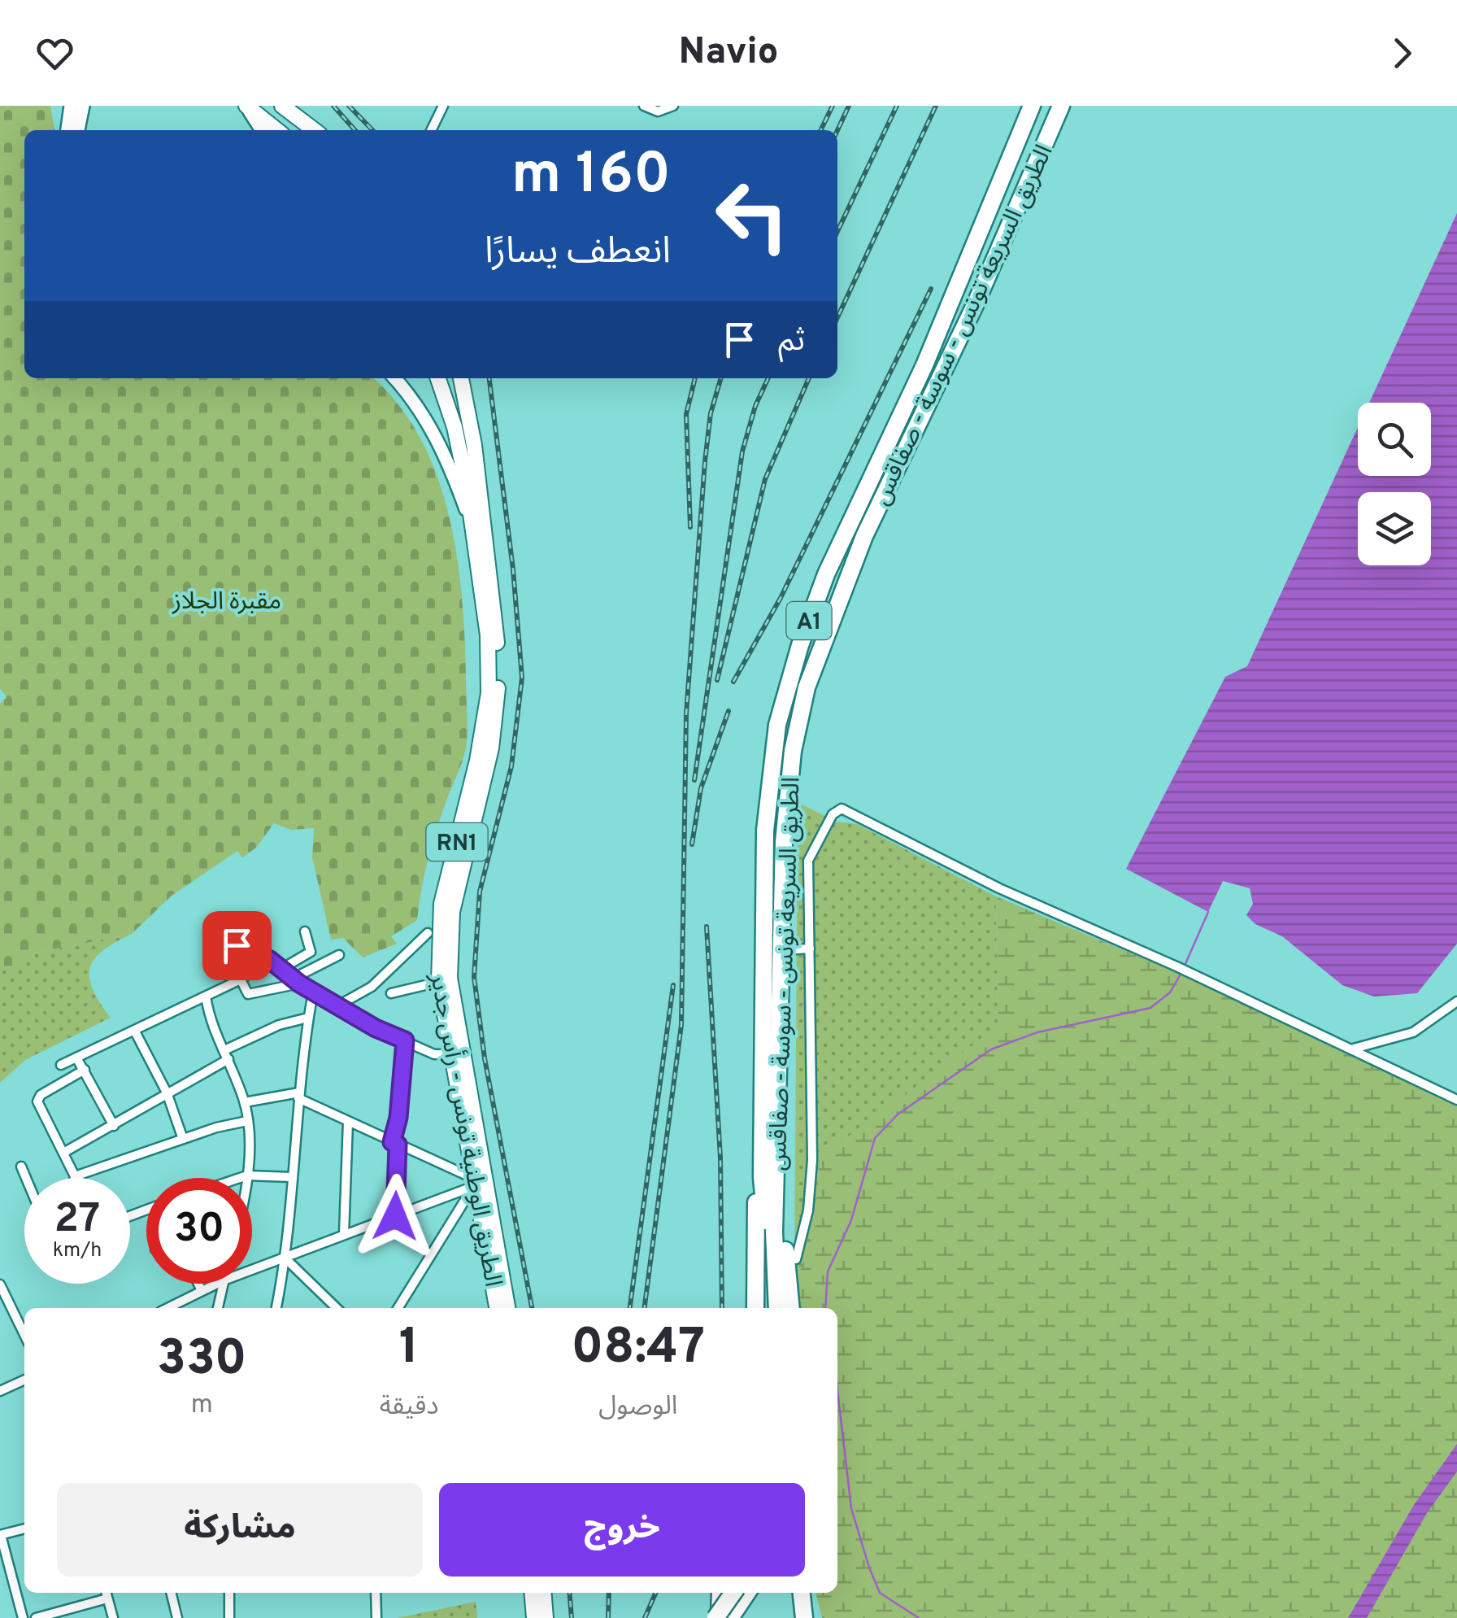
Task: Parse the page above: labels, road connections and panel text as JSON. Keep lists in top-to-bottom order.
{
  "streets": {
    "highway": ["الطريق السريعة تونس - سوسة - صفاقس", "A1"],
    "main road": ["RN1", "الطريق الوطنية تونس - رأس جدير"]
  },
  "parks": ["مقبرة الجلاز"],
  "page": {
    "header": "Navio",
    "turn": ["160 m", "انعطف يسارًا"],
    "then": "ثم",
    "speed": "27 km/h",
    "limit": "30",
    "eta": [
      "08:47",
      "الوصول",
      "1",
      "دقيقة",
      "330",
      "m"
    ],
    "buttons": ["خروج", "مشاركة"]
  }
}
